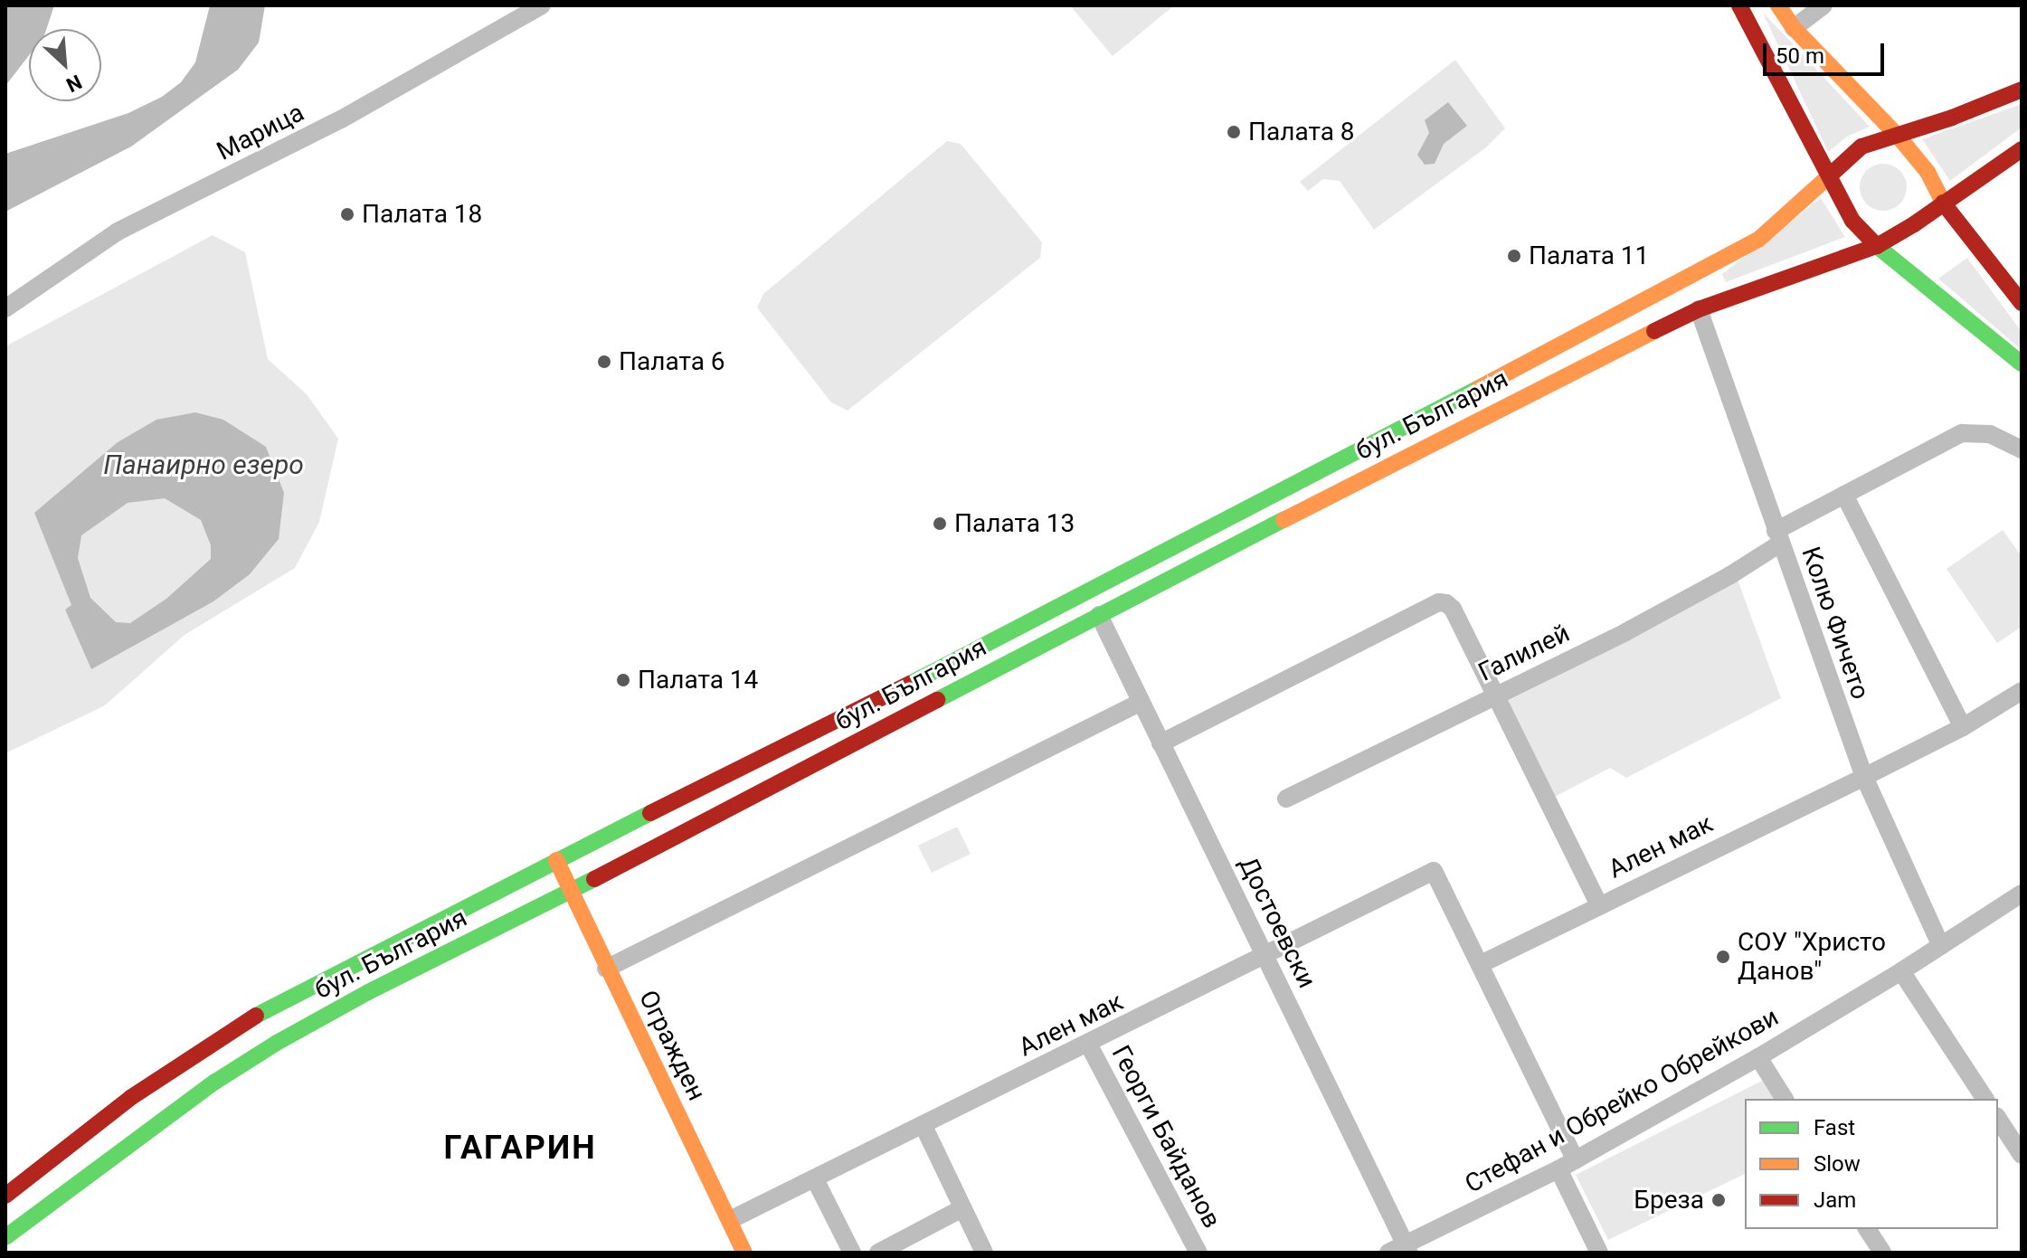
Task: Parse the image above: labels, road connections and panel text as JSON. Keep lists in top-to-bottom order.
{
  "streets": {
    "main road": ["бул. България", "Огражден"],
    "street": [
      "Марица",
      "Колю Фичето",
      "Галилей",
      "Ален мак",
      "Достоевски",
      "Стефан и Обрейко Обрейкови",
      "Георги Байданов"
    ]
  },
  "crossings": [
    ["бул. България", "Колю Фичето"],
    ["бул. България", "Достоевски"],
    ["бул. България", "Огражден"],
    ["Колю Фичето", "Галилей"],
    ["Колю Фичето", "Ален мак"],
    ["Колю Фичето", "Стефан и Обрейко Обрейкови"],
    ["Ален мак", "Достоевски"],
    ["Ален мак", "Огражден"],
    ["Ален мак", "Георги Байданов"],
    ["Достоевски", "Стефан и Обрейко Обрейкови"]
  ],
  "districts": ["ГАГАРИН"],
  "water": ["Панаирно езеро"],
  "places": [
    "Палата 8",
    "Палата 18",
    "Палата 11",
    "Палата 6",
    "Палата 13",
    "Палата 14",
    "СОУ \"Христо Данов\"",
    "Бреза"
  ],
  "legend": ["Fast", "Slow", "Jam"],
  "scale_bar": "50 m",
  "north": "bottom right"
}
